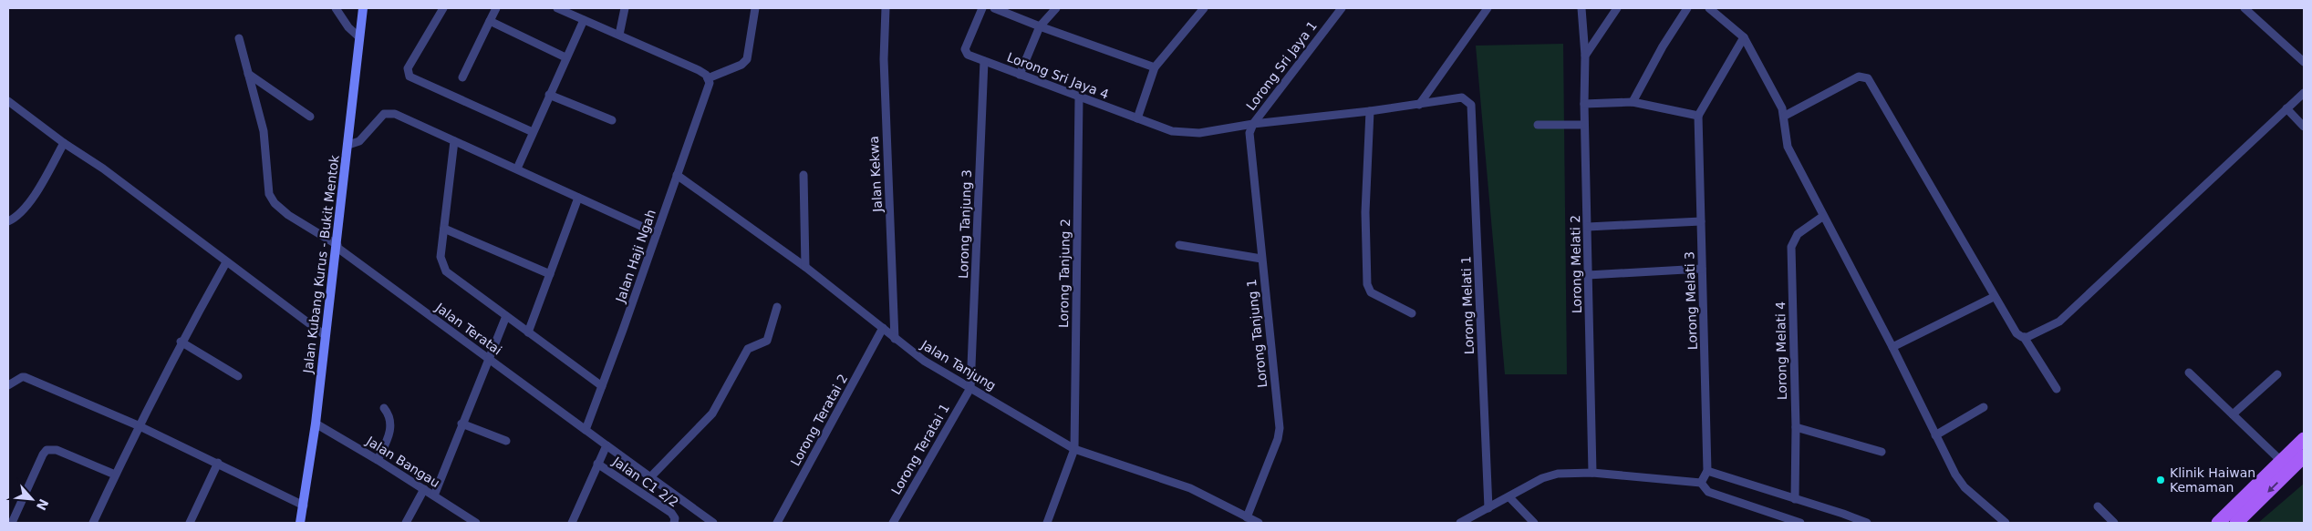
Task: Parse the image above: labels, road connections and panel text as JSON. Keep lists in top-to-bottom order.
{
  "streets": {
    "main road": ["Jalan Kubang Kurus - Bukit Mentok"],
    "street": [
      "Lorong Sri Jaya 1",
      "Lorong Sri Jaya 4",
      "Jalan Kekwa",
      "Lorong Tanjung 3",
      "Jalan Haji Ngah",
      "Lorong Melati 2",
      "Lorong Tanjung 2",
      "Lorong Melati 3",
      "Lorong Melati 1",
      "Jalan Teratai",
      "Lorong Tanjung 1",
      "Lorong Melati 4",
      "Jalan Tanjung",
      "Lorong Teratai 2",
      "Lorong Teratai 1",
      "Jalan Bangau",
      "Jalan C1 2/2"
    ]
  },
  "crossings": [
    ["Lorong Sri Jaya 1", "Lorong Sri Jaya 4"],
    ["Lorong Sri Jaya 1", "Lorong Tanjung 1"],
    ["Lorong Sri Jaya 4", "Lorong Tanjung 3"],
    ["Lorong Sri Jaya 4", "Lorong Tanjung 2"],
    ["Lorong Sri Jaya 4", "Lorong Melati 1"],
    ["Jalan Kekwa", "Jalan Tanjung"],
    ["Lorong Tanjung 3", "Jalan Tanjung"],
    ["Lorong Tanjung 3", "Lorong Teratai 1"],
    ["Jalan Haji Ngah", "Jalan Teratai"],
    ["Jalan Haji Ngah", "Jalan Tanjung"],
    ["Jalan Kubang Kurus - Bukit Mentok", "Jalan Teratai"],
    ["Jalan Kubang Kurus - Bukit Mentok", "Jalan Bangau"],
    ["Lorong Tanjung 2", "Jalan Tanjung"],
    ["Lorong Tanjung 1", "Jalan Tanjung"],
    ["Jalan Tanjung", "Lorong Teratai 2"],
    ["Jalan Tanjung", "Lorong Teratai 1"]
  ],
  "places": ["Klinik Haiwan Kemaman"],
  "north": "bottom right"
}
